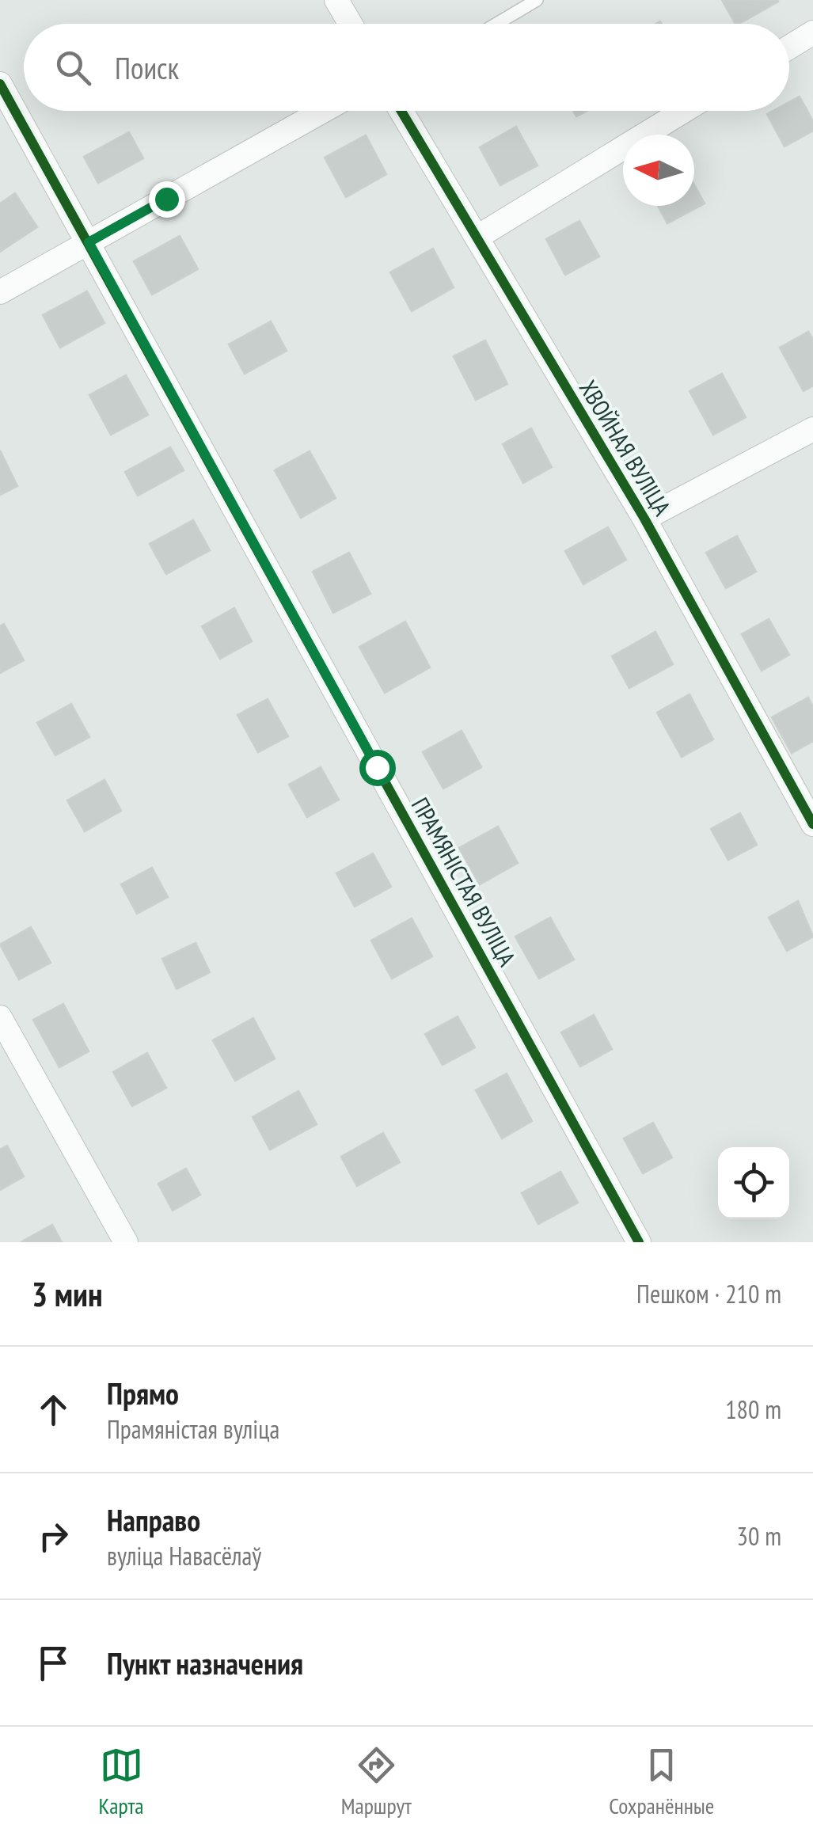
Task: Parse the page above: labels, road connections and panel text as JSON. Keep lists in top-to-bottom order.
{
  "streets": {
    "street": ["ХВОЙНАЯ ВУЛІЦА", "ПРАМЯНІСТАЯ ВУЛІЦА"]
  },
  "north": "left",
  "page": {
    "search": "Поиск",
    "heading": ["3 мин", "Пешком · 210 m"],
    "list": [
      ["Прямо", "Прамяністая вуліца", "180 m"],
      ["Направо", "вуліца Навасёлаў", "30 m"],
      "Пункт назначения"
    ],
    "nav": ["Карта", "Маршрут", "Сохранённые"]
  }
}
